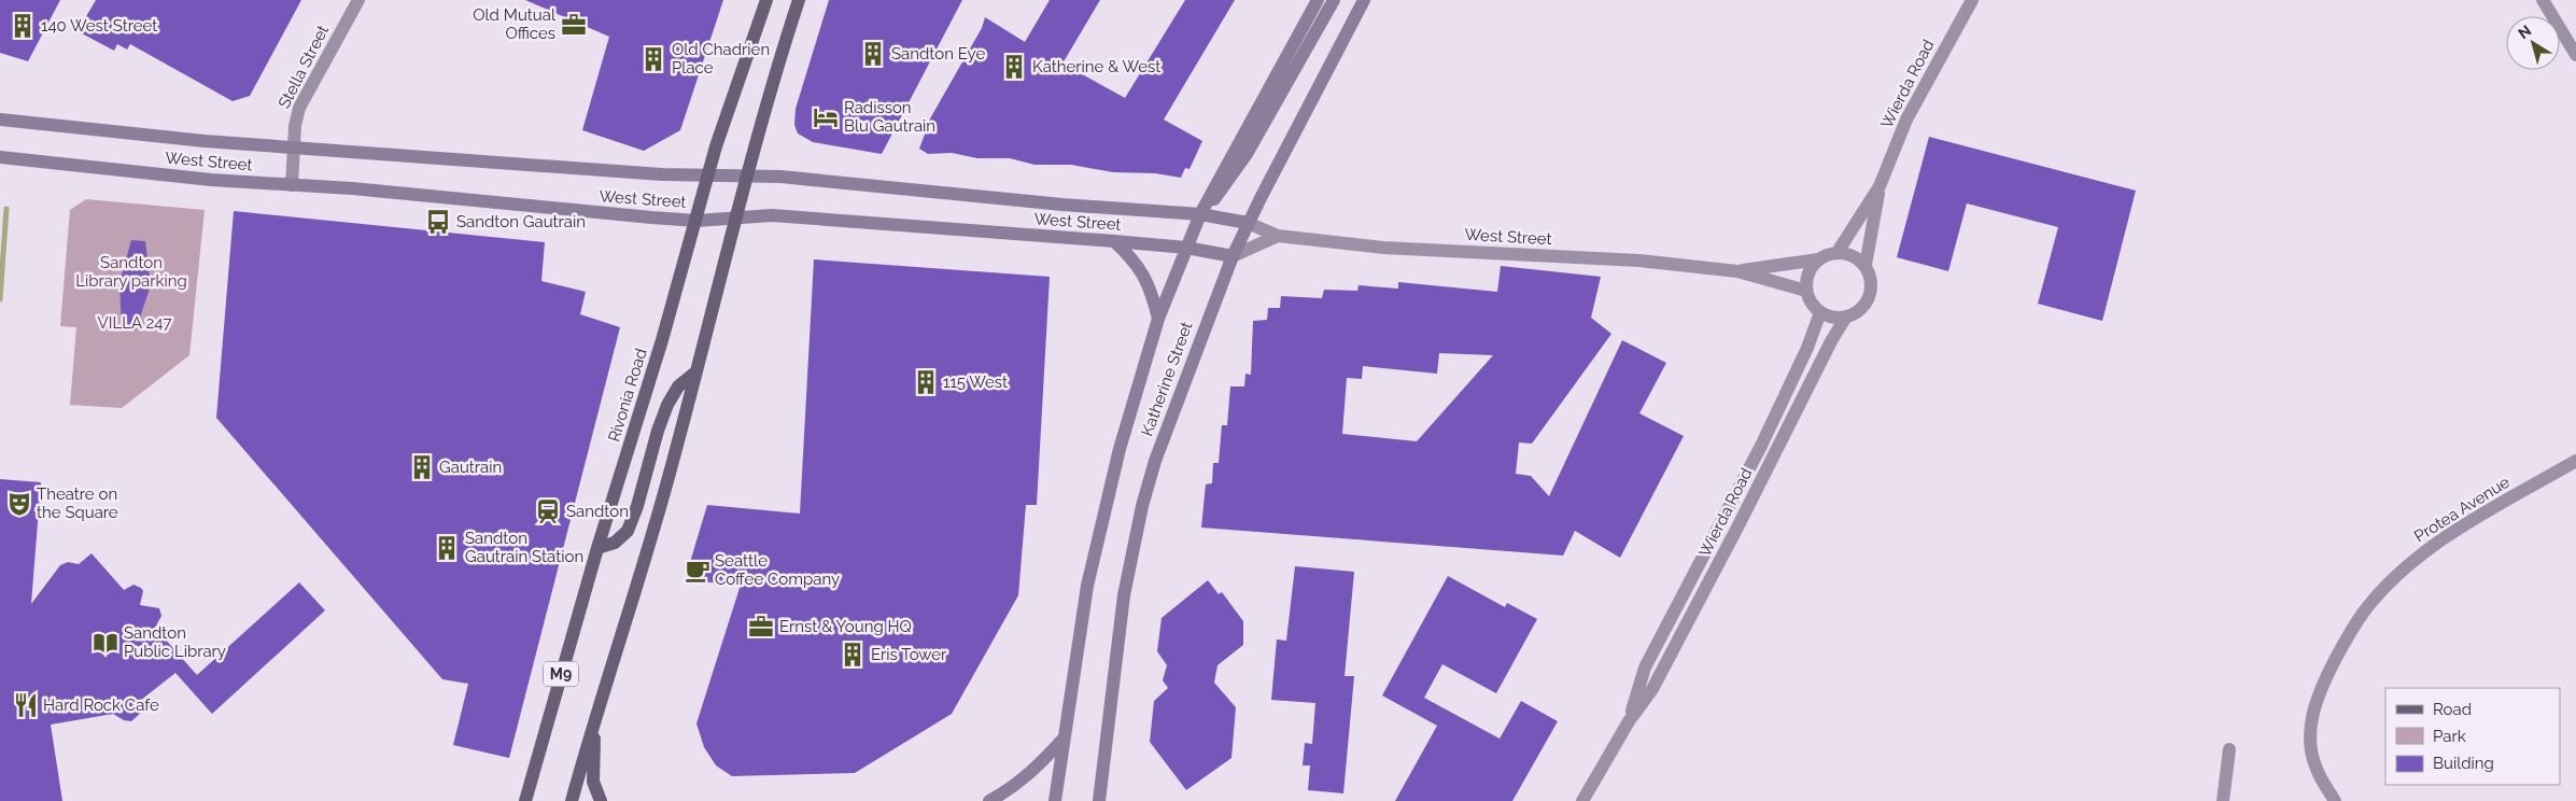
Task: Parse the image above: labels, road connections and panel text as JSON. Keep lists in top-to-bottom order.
{
  "streets": {
    "main road": ["Rivonia Road", "M9"],
    "street": [
      "Stella Street",
      "Wierda Road",
      "West Street",
      "Katherine Street",
      "Protea Avenue"
    ]
  },
  "crossings": [
    ["Stella Street", "West Street"],
    ["Wierda Road", "West Street"],
    ["West Street", "Katherine Street"],
    ["West Street", "Rivonia Road"]
  ],
  "parks": ["Sandton Library parking", "VILLA 247"],
  "places": {
    "office": ["Old Mutual Offices", "Ernst & Young HQ"],
    "building": [
      "140 West Street",
      "Sandton Eye",
      "Old Chadrien Place",
      "Katherine & West",
      "115 West",
      "Gautrain",
      "Sandton Gautrain Station",
      "Eris Tower"
    ],
    "hotel": ["Radisson Blu Gautrain"],
    "bus stop": ["Sandton Gautrain"],
    "theatre": ["Theatre on the Square"],
    "station": ["Sandton"],
    "cafe": ["Seattle Coffee Company"],
    "library": ["Sandton Public Library"],
    "restaurant": ["Hard Rock Cafe"]
  },
  "legend": ["Road", "Park", "Building"],
  "north": "top left"
}
